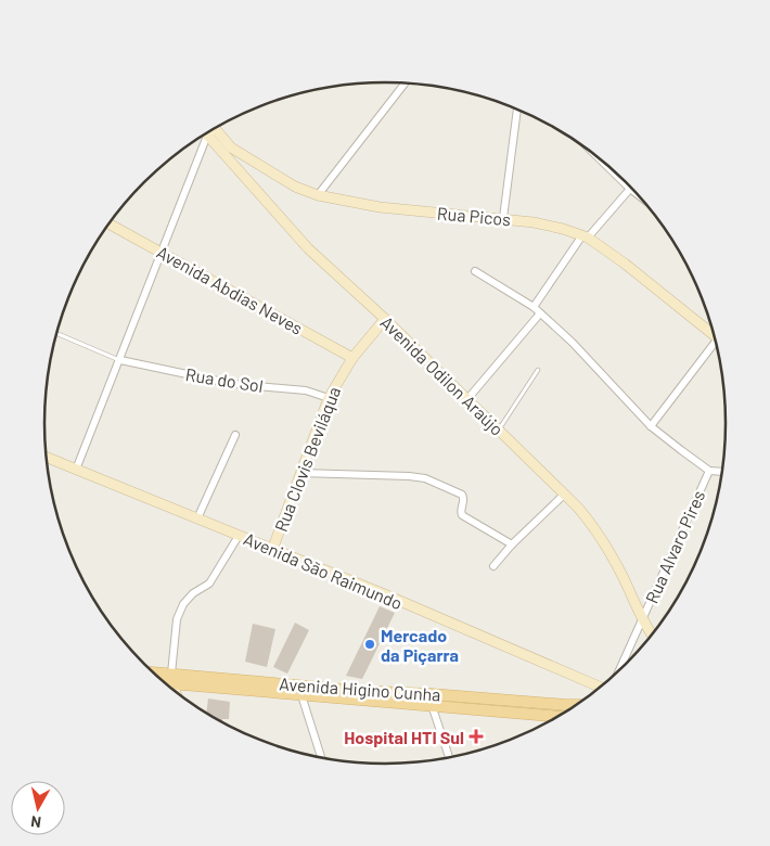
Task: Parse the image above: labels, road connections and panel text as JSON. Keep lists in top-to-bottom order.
{
  "streets": {
    "main road": [
      "Rua Picos",
      "Avenida Abdias Neves",
      "Avenida Odilon Araújo",
      "Rua Clovis Beviláqua",
      "Avenida São Raimundo",
      "Avenida Higino Cunha"
    ],
    "street": ["Rua do Sol", "Rua Alvaro Pires"]
  },
  "crossings": [
    ["Rua Picos", "Avenida Odilon Araújo"],
    ["Avenida Abdias Neves", "Rua Clovis Beviláqua"],
    ["Avenida Odilon Araújo", "Rua Clovis Beviláqua"],
    ["Avenida Odilon Araújo", "Rua Alvaro Pires"],
    ["Rua do Sol", "Rua Clovis Beviláqua"],
    ["Rua Clovis Beviláqua", "Avenida São Raimundo"]
  ],
  "places": {
    "other": ["Mercado da Piçarra"],
    "health": ["Hospital HTI Sul"]
  },
  "north": "bottom"
}
